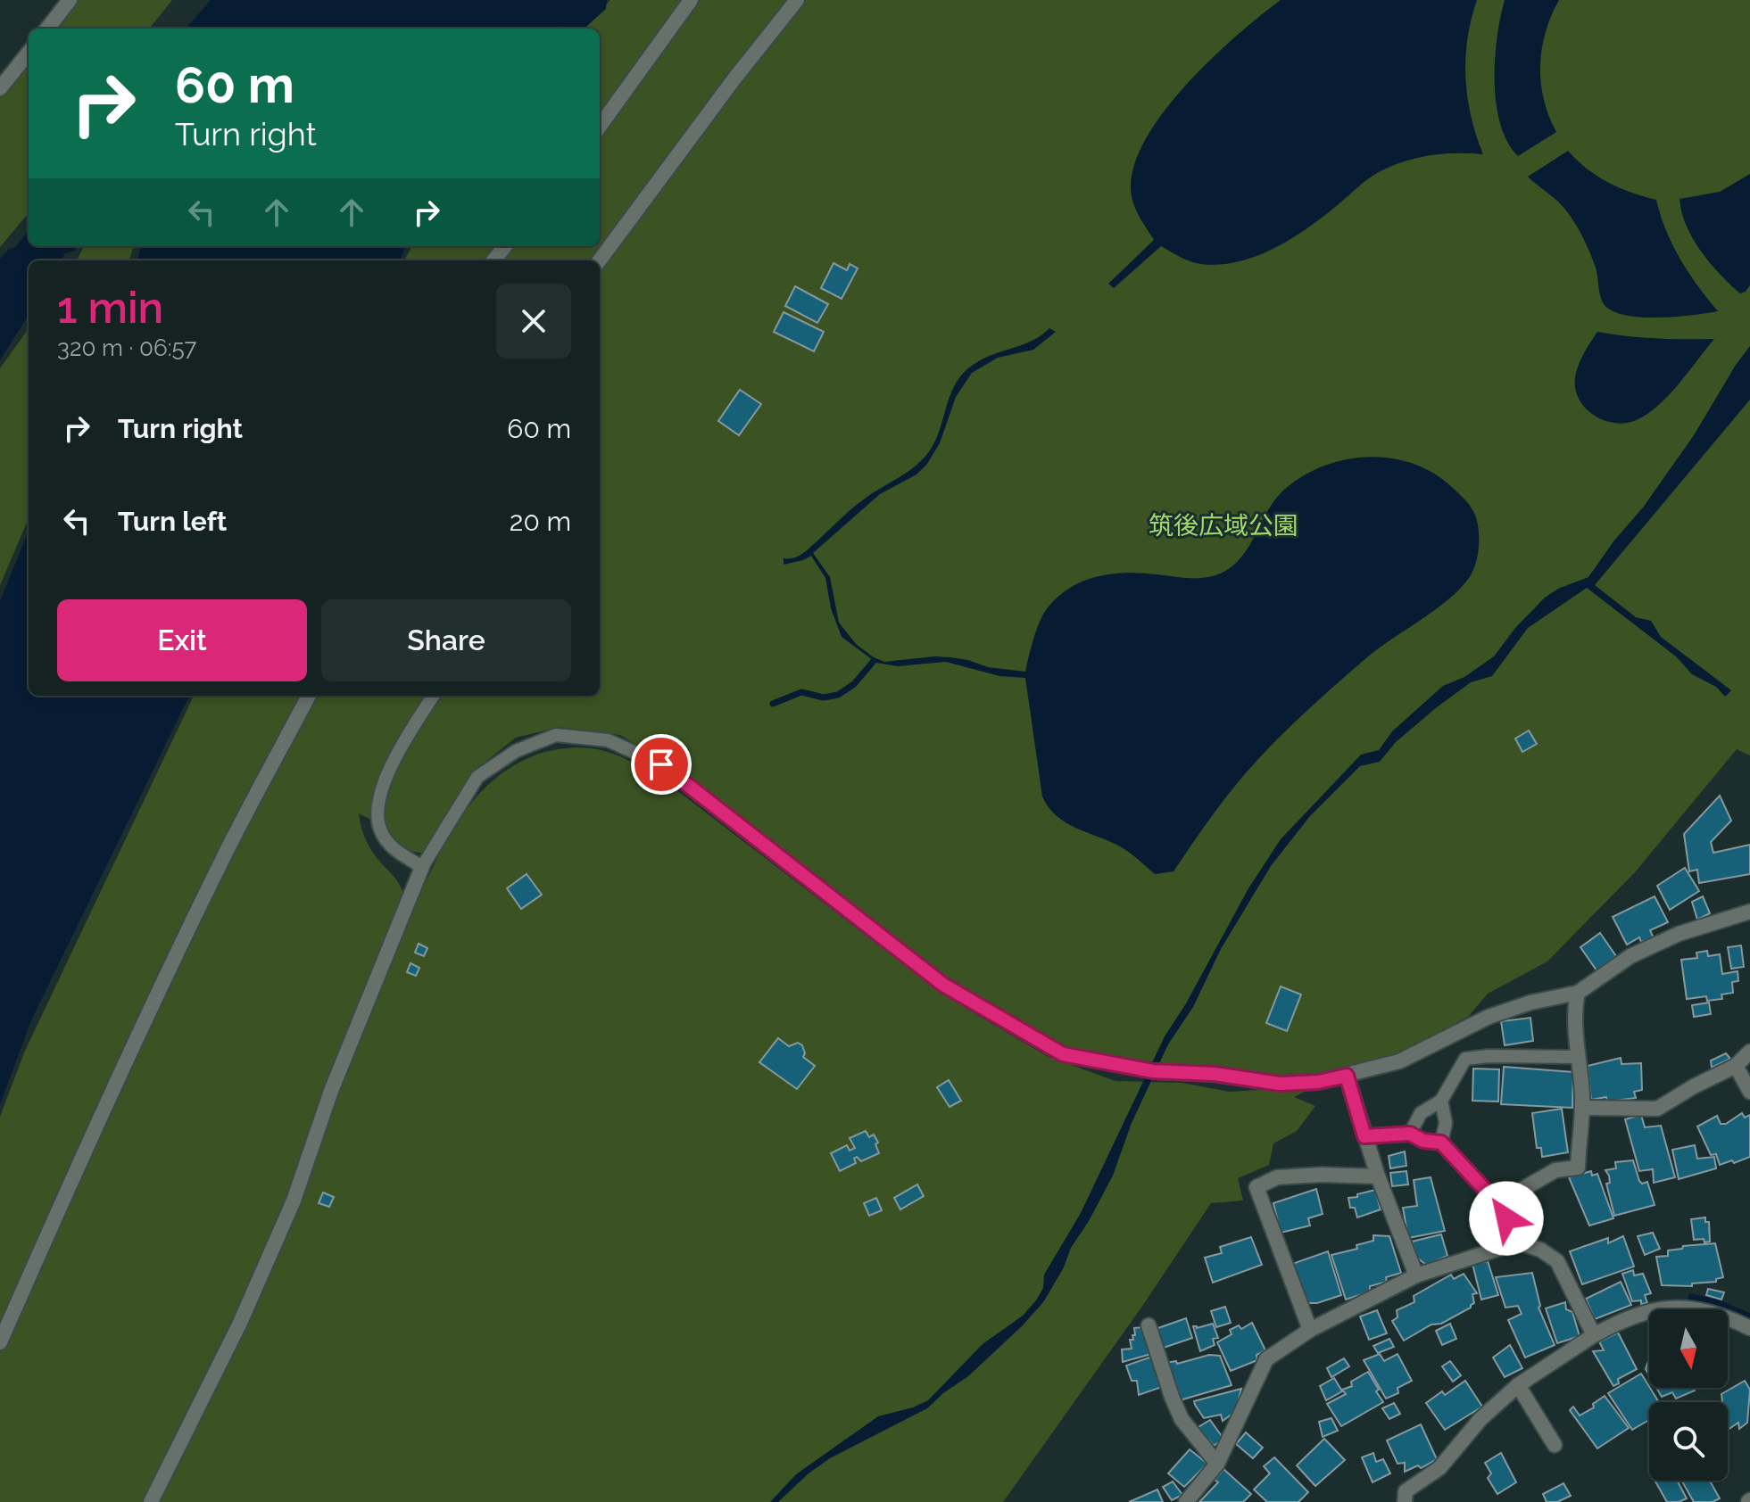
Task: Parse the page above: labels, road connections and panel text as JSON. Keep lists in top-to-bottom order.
{
  "parks": ["筑後広域公園"],
  "north": "bottom",
  "page": {
    "turn": ["60 m", "Turn right"],
    "heading": ["1 min", "320 m · 06:57"],
    "list": [
      {
        "name": "Turn right",
        "value": "60 m"
      },
      {
        "name": "Turn left",
        "value": "20 m"
      }
    ],
    "buttons": ["Exit", "Share"]
  }
}
